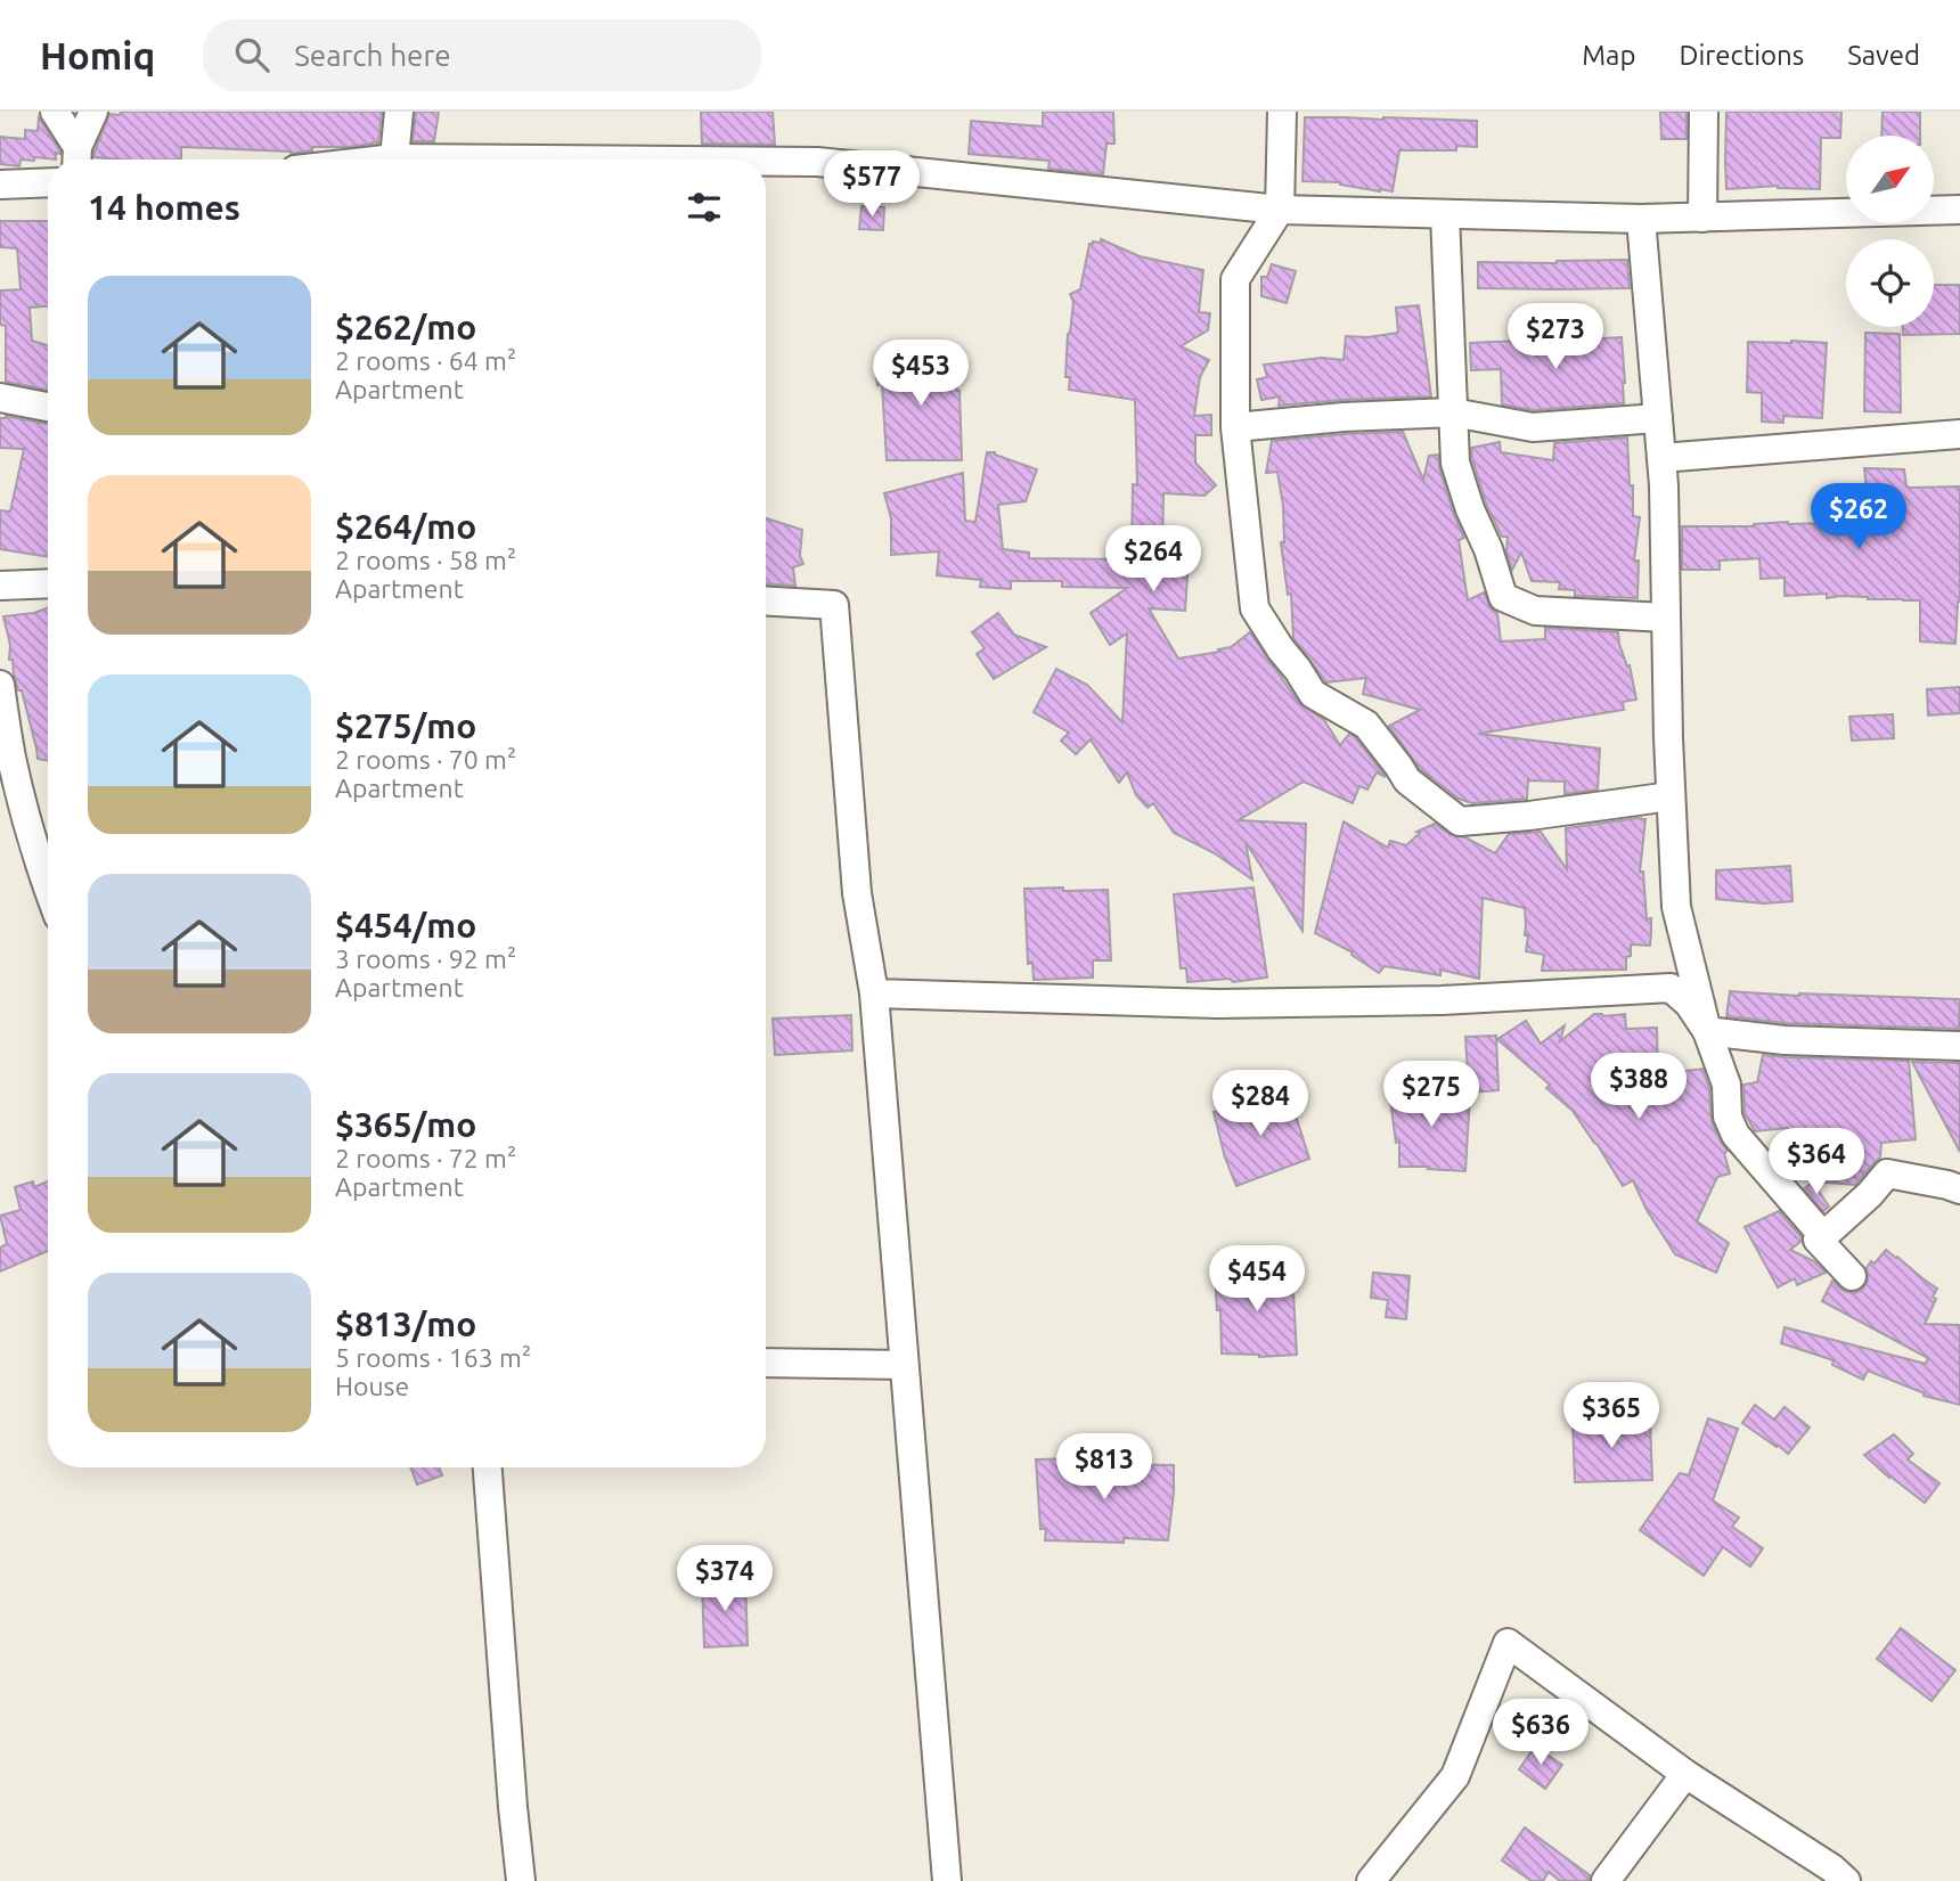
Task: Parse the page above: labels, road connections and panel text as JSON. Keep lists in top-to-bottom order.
{
  "north": "top right",
  "page": {
    "header": "Homiq",
    "search": "Search here",
    "nav": ["Map", "Directions", "Saved"],
    "price": [
      "$577",
      "$273",
      "$453",
      "$262",
      "$264",
      "$388",
      "$275",
      "$284",
      "$364",
      "$454",
      "$365",
      "$813",
      "$374",
      "$636"
    ],
    "heading": "14 homes",
    "list": [
      {
        "name": "$262/mo",
        "note": "2 rooms · 64 m² · Apartment"
      },
      {
        "name": "$264/mo",
        "note": "2 rooms · 58 m² · Apartment"
      },
      {
        "name": "$275/mo",
        "note": "2 rooms · 70 m² · Apartment"
      },
      {
        "name": "$454/mo",
        "note": "3 rooms · 92 m² · Apartment"
      },
      {
        "name": "$365/mo",
        "note": "2 rooms · 72 m² · Apartment"
      },
      {
        "name": "$813/mo",
        "note": "5 rooms · 163 m² · House"
      }
    ]
  }
}
